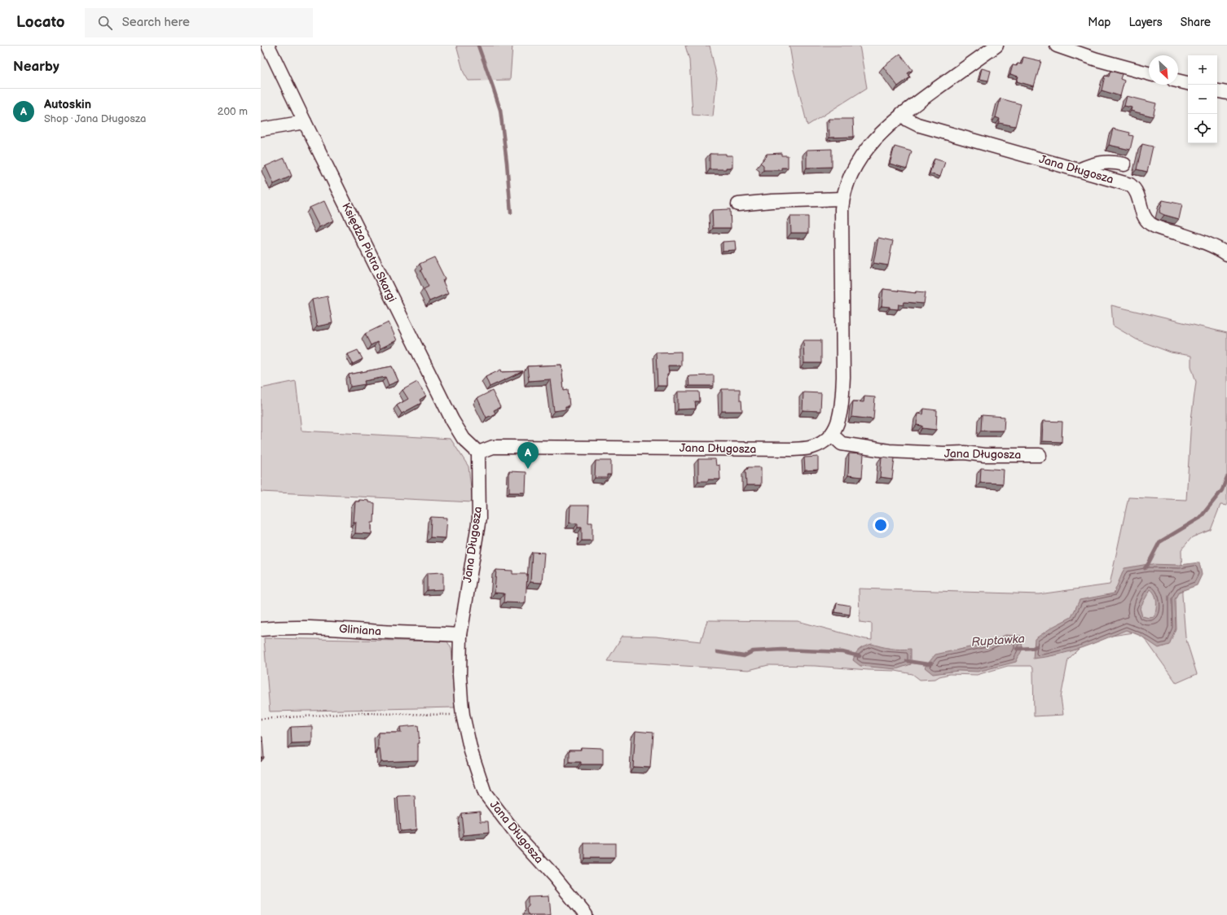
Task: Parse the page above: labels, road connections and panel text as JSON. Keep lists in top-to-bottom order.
{
  "streets": {
    "street": ["Jana Długosza", "Księdza Piotra Skargi", "Gliniana"]
  },
  "crossings": [
    ["Jana Długosza", "Księdza Piotra Skargi"],
    ["Jana Długosza", "Gliniana"]
  ],
  "water": ["Ruptawka"],
  "north": "bottom right",
  "page": {
    "header": "Locato",
    "search": "Search here",
    "nav": ["Map", "Layers", "Share"],
    "heading": "Nearby",
    "map_buttons": ["+", "−"],
    "list": [
      {
        "mark": "A",
        "name": "Autoskin",
        "note": "Shop · Jana Długosza",
        "value": "200 m"
      }
    ],
    "pins": "A"
  }
}
